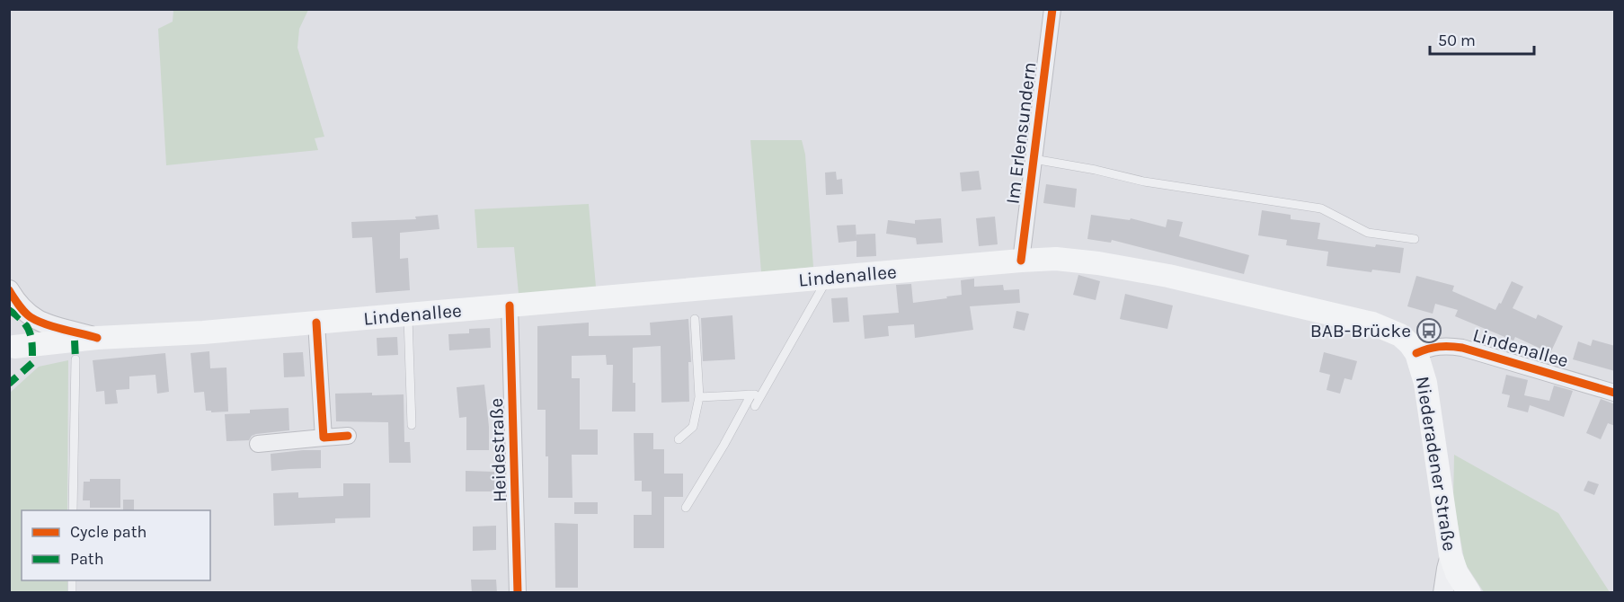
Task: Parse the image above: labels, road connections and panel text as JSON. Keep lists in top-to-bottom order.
{
  "streets": {
    "main road": ["Lindenallee", "Niederadener Straße"],
    "street": ["Im Erlensundern", "Heidestraße"]
  },
  "crossings": [
    ["Im Erlensundern", "Lindenallee"],
    ["Lindenallee", "Heidestraße"],
    ["Lindenallee", "Niederadener Straße"]
  ],
  "places": {
    "bus stop": ["BAB-Brücke"]
  },
  "legend": ["Cycle path", "Path"],
  "scale_bar": "50 m"
}
